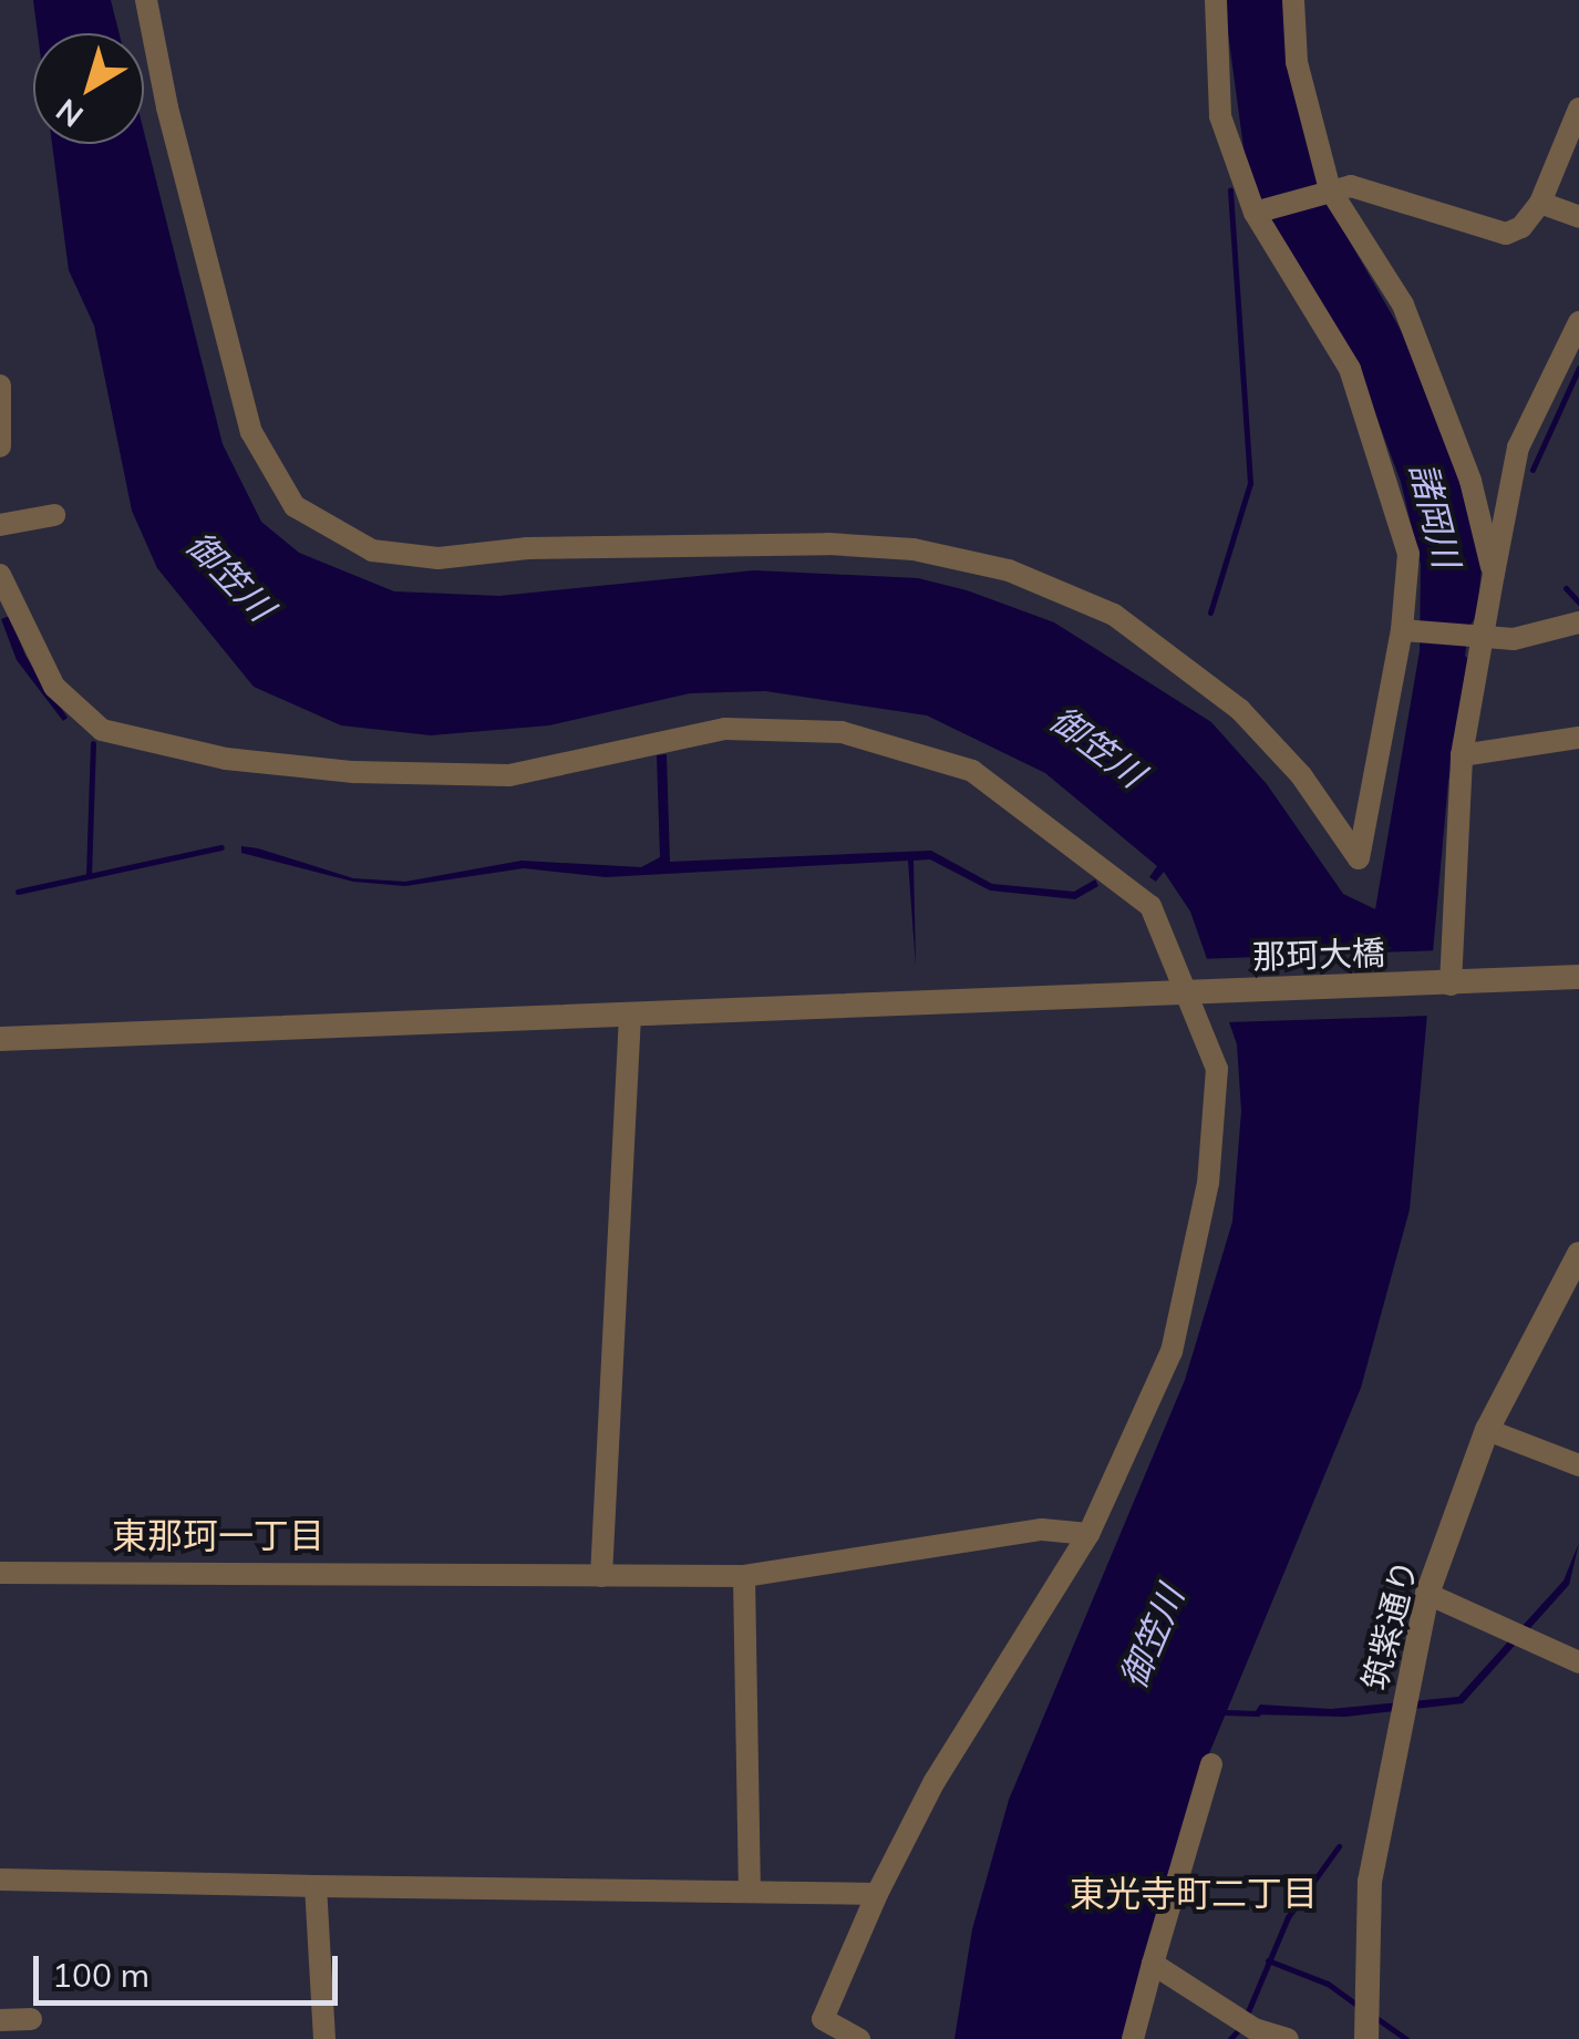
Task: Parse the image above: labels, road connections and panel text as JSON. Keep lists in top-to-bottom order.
{
  "streets": {
    "street": ["那珂大橋", "筑紫通り"]
  },
  "districts": ["東那珂一丁目", "東光寺町二丁目"],
  "water": ["諸岡川", "御笠川"],
  "scale_bar": "100 m",
  "north": "bottom left"
}
